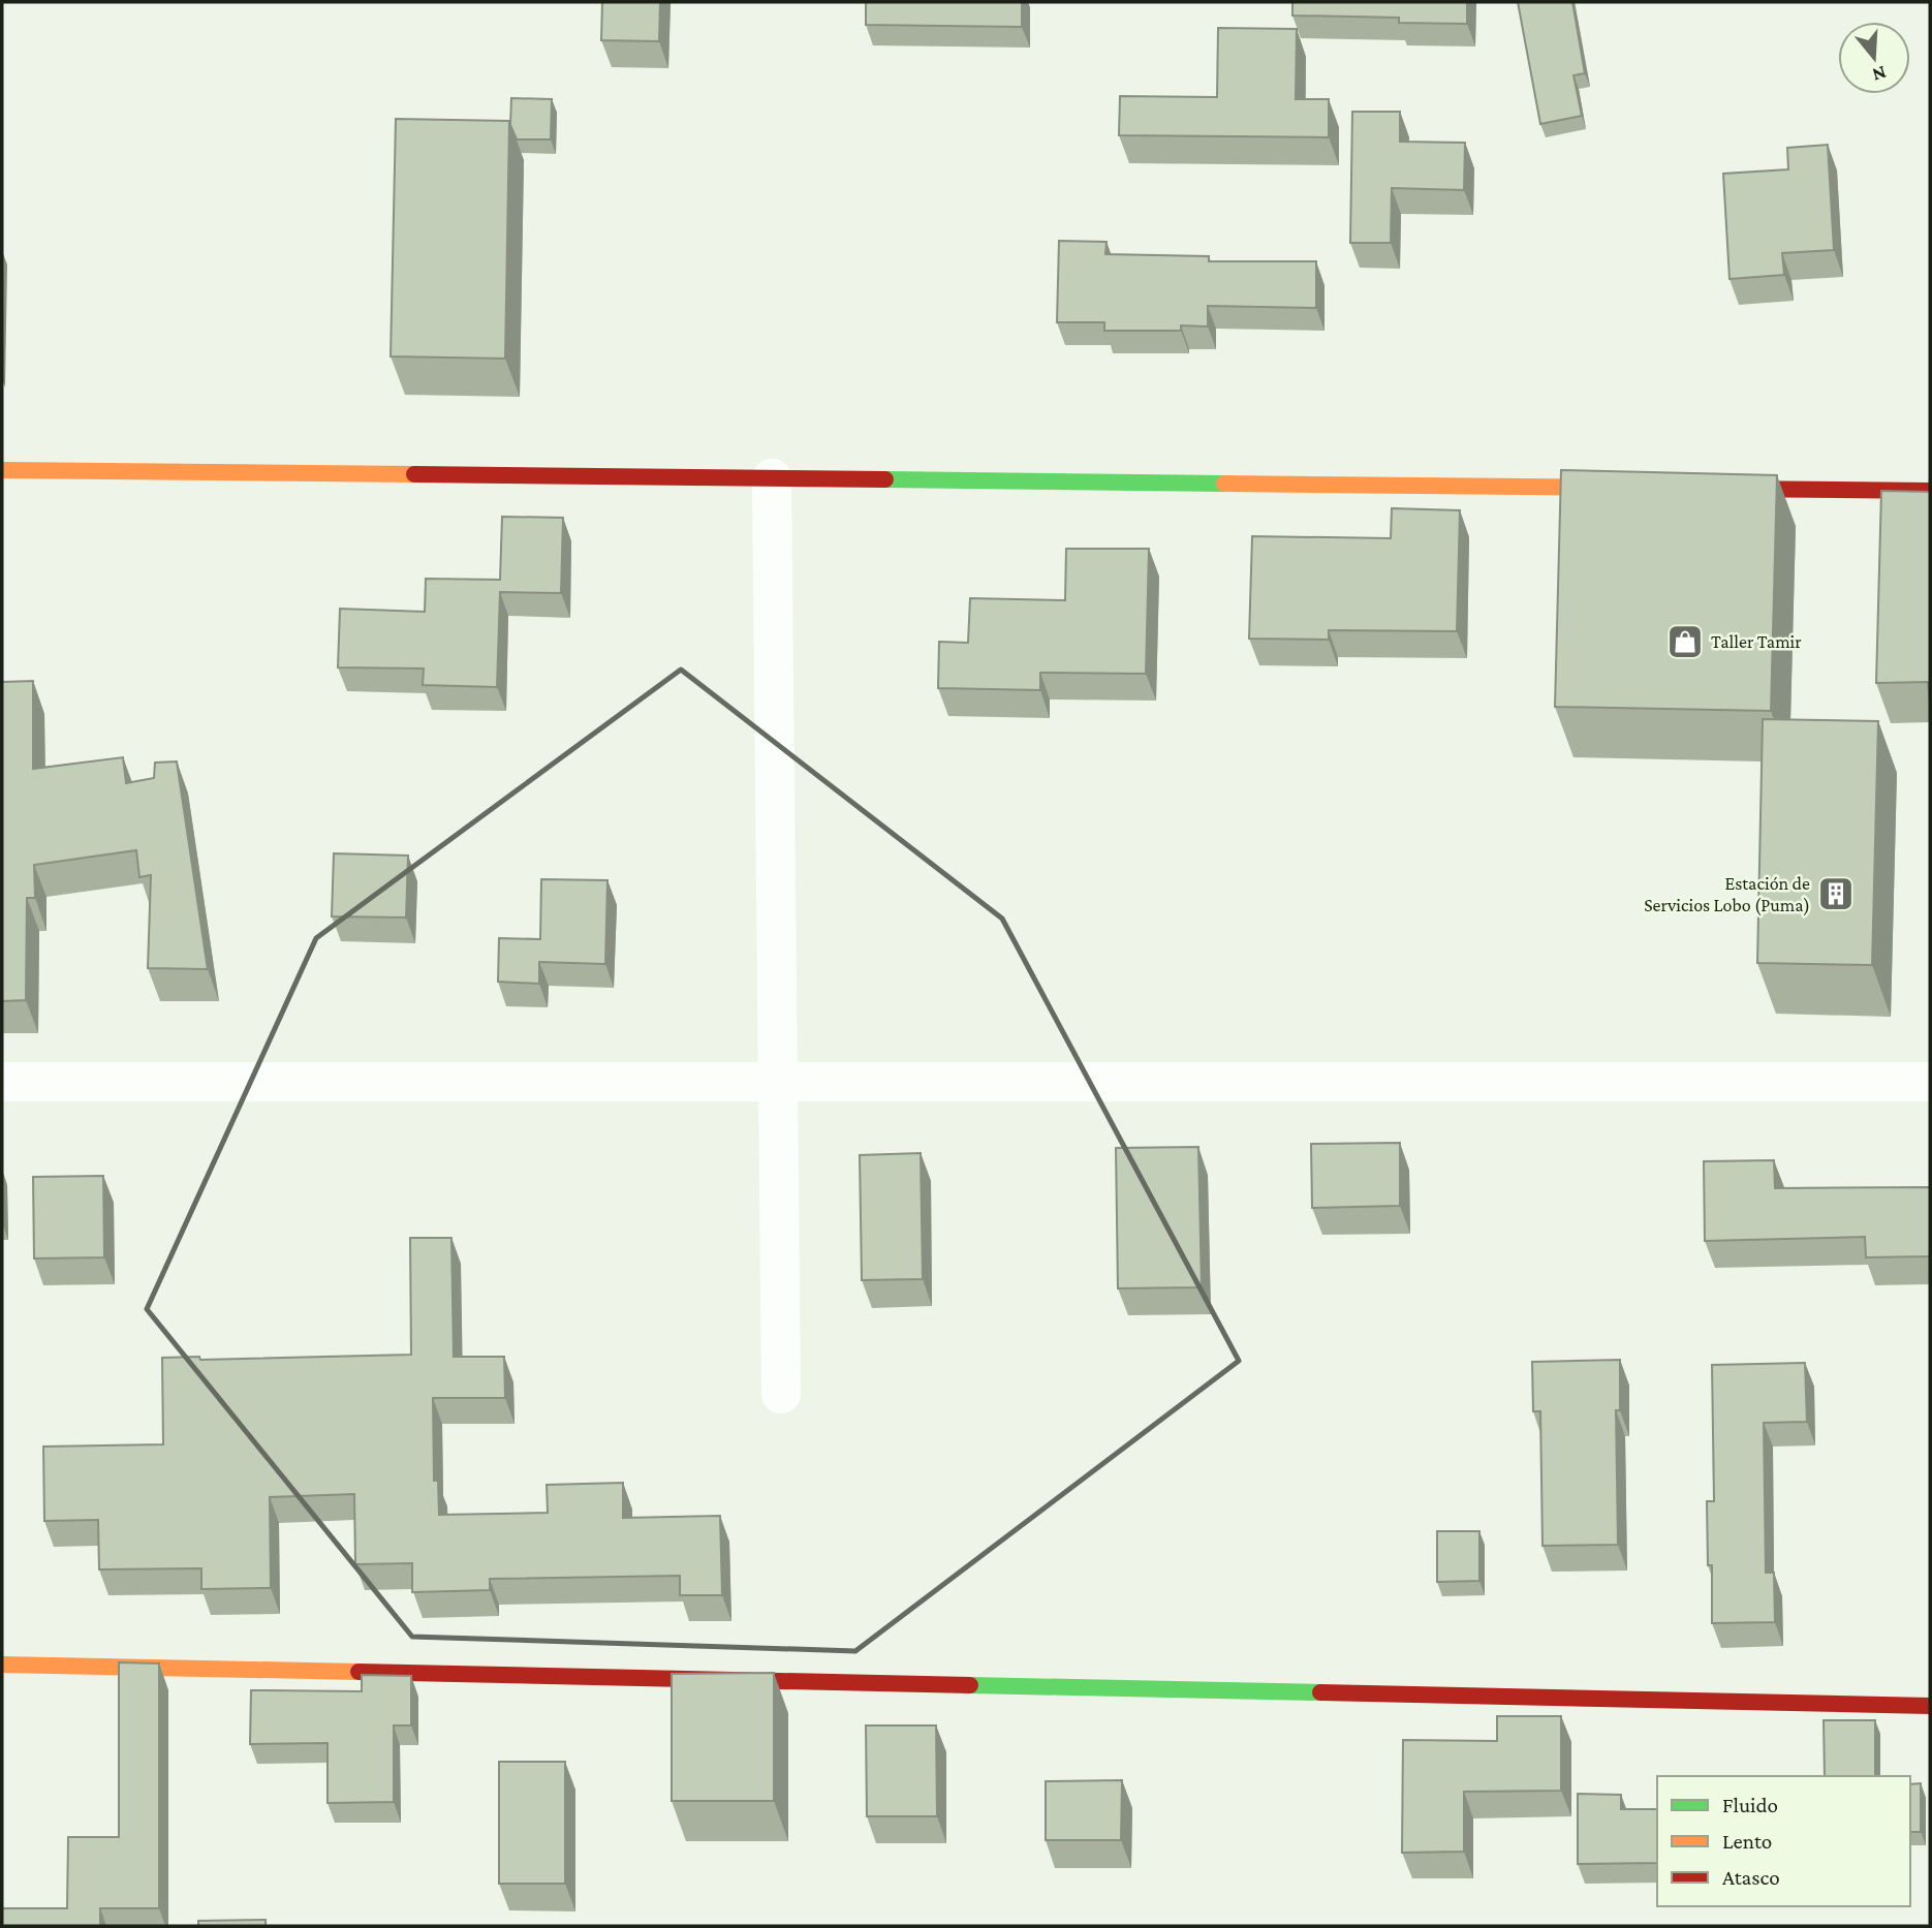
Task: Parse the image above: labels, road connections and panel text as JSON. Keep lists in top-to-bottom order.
{
  "places": {
    "shop": ["Taller Tamir"],
    "building": ["Estación de Servicios Lobo (Puma)"]
  },
  "legend": ["Fluido", "Lento", "Atasco"],
  "north": "bottom"
}
